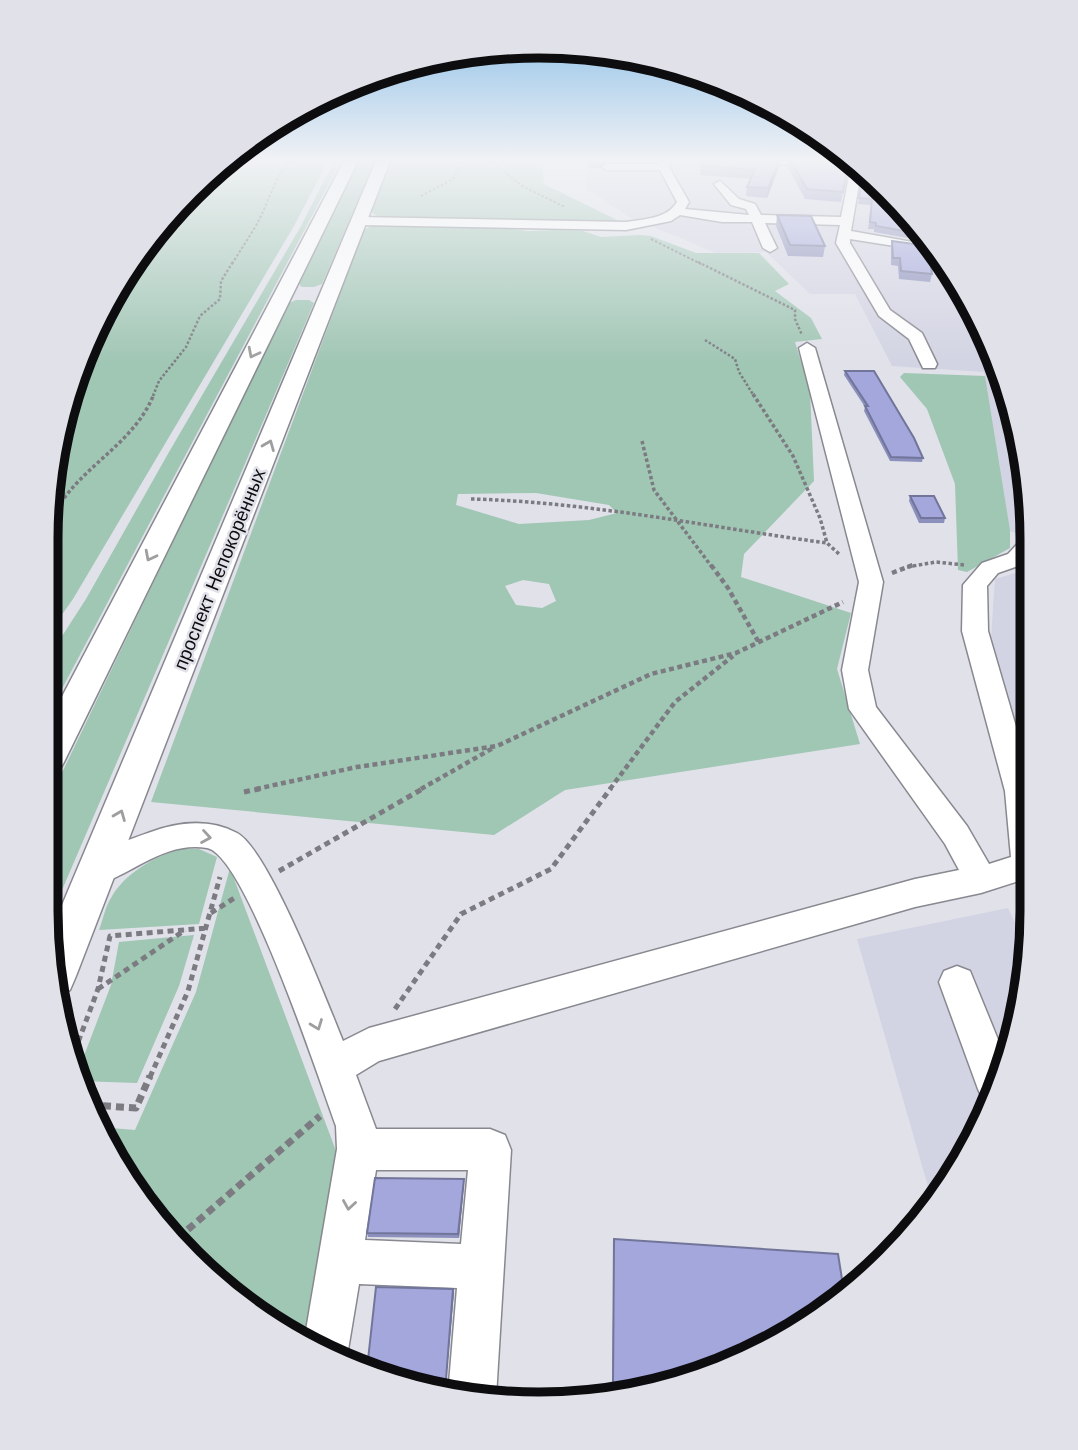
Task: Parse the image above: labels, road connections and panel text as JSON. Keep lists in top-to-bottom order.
{
  "streets": {
    "main road": ["проспект Непокорённых"]
  }
}
